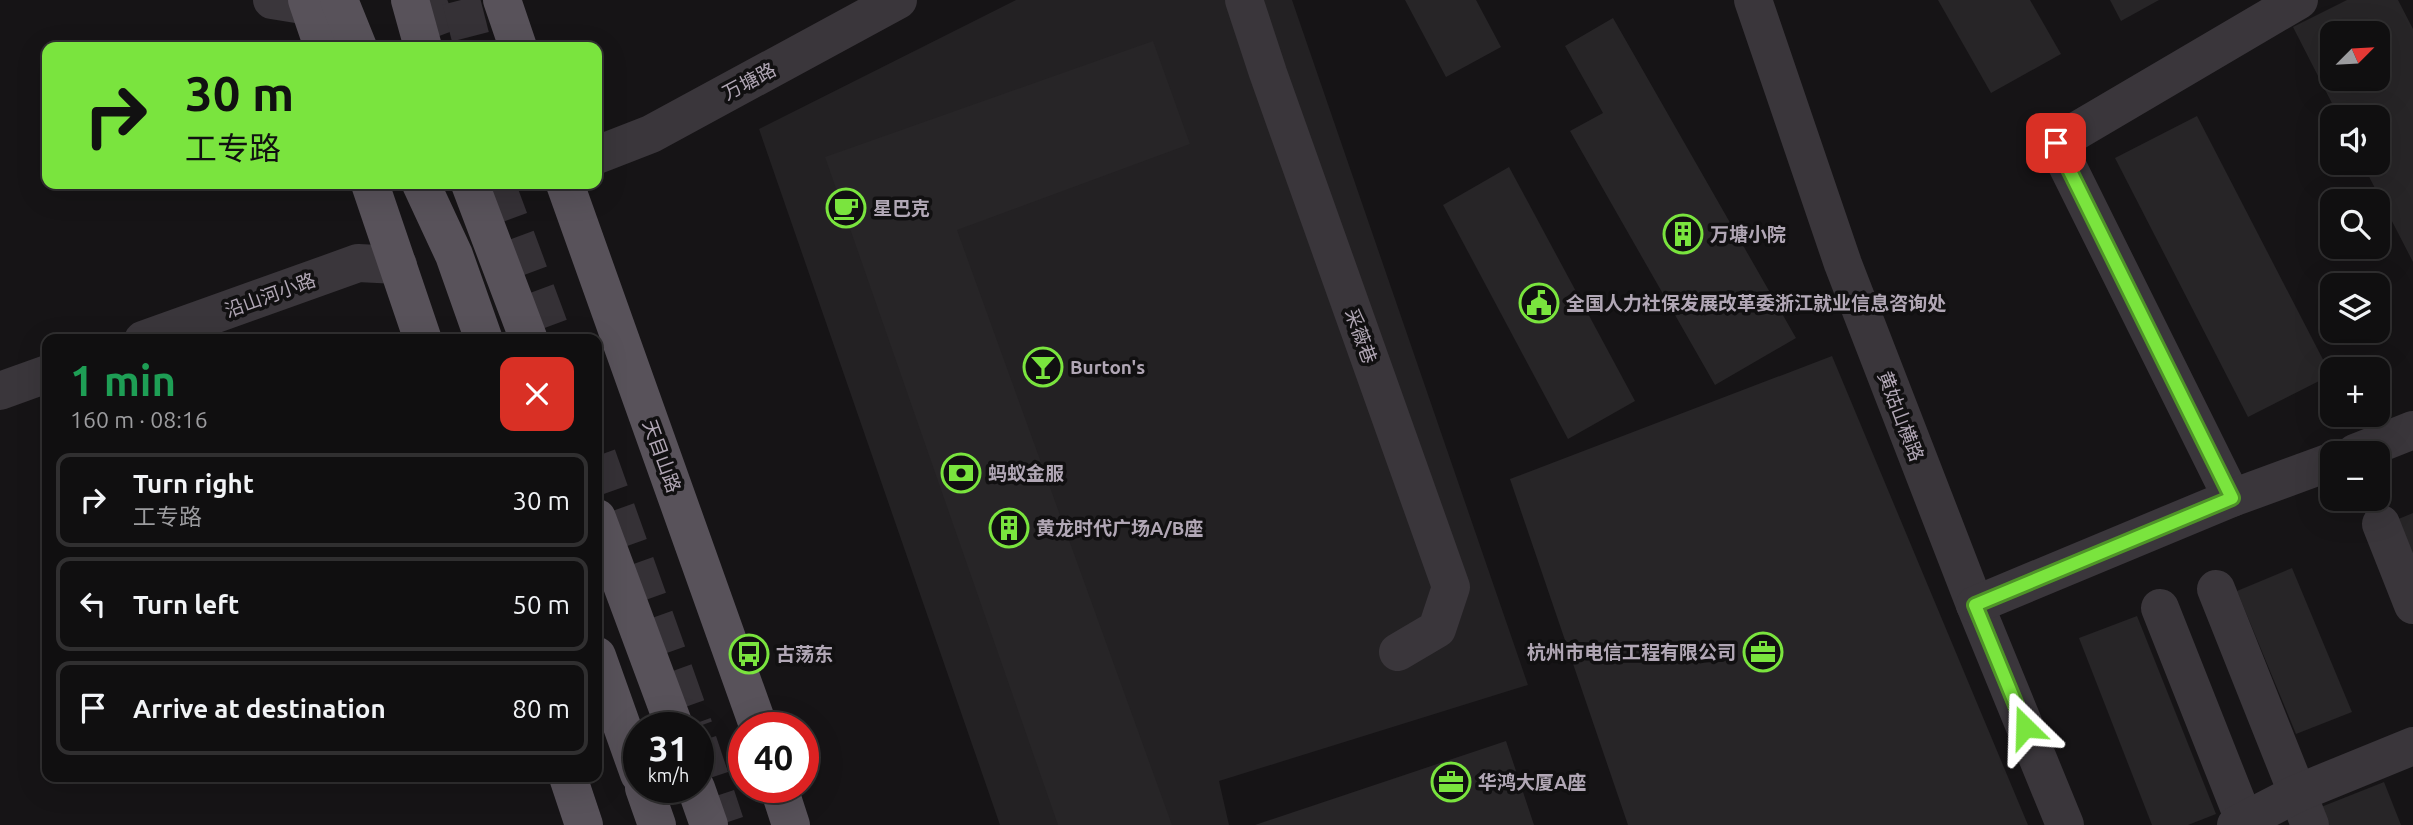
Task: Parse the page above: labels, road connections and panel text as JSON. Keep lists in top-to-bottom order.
{
  "streets": {
    "main road": ["天目山路"],
    "street": [
      "万塘路",
      "沿山河小路",
      "采薇巷",
      "黄姑山横路"
    ]
  },
  "places": {
    "cafe": ["星巴克"],
    "building": ["万塘小院", "黄龙时代广场A/B座"],
    "public building": ["全国人力社保发展改革委浙江就业信息咨询处"],
    "bar": ["Burton's"],
    "bank": ["蚂蚁金服"],
    "office": ["杭州市电信工程有限公司", "华鸿大厦A座"],
    "bus stop": ["古荡东"]
  },
  "north": "top right",
  "page": {
    "map_buttons": ["+", "−"],
    "turn": ["30 m", "工专路"],
    "heading": ["1 min", "160 m · 08:16"],
    "list": [
      {
        "name": "Turn right",
        "note": "工专路",
        "value": "30 m"
      },
      {
        "name": "Turn left",
        "value": "50 m"
      },
      {
        "name": "Arrive at destination",
        "value": "80 m"
      }
    ],
    "speed": "31 km/h",
    "limit": "40"
  }
}
